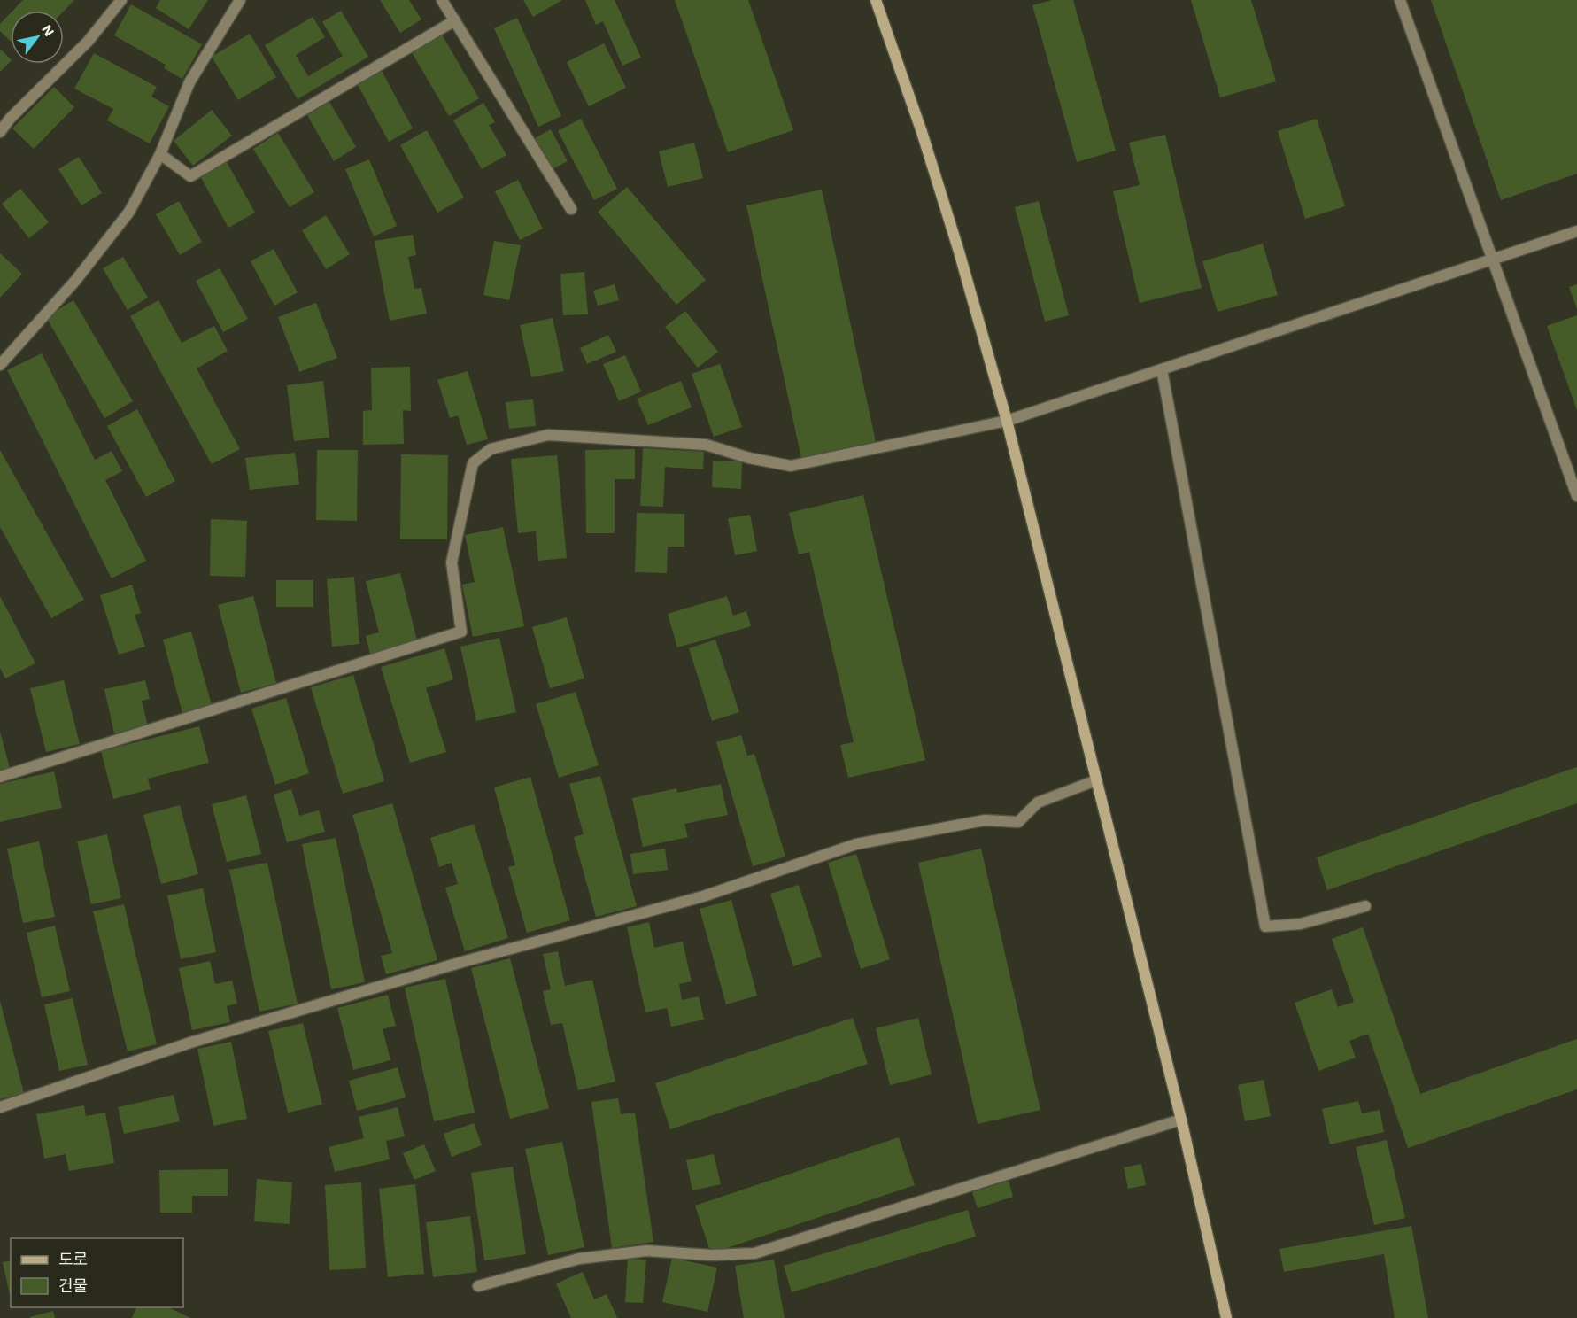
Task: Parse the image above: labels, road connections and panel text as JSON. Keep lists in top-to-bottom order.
{
  "legend": ["도로", "건물"],
  "north": "top right"
}
